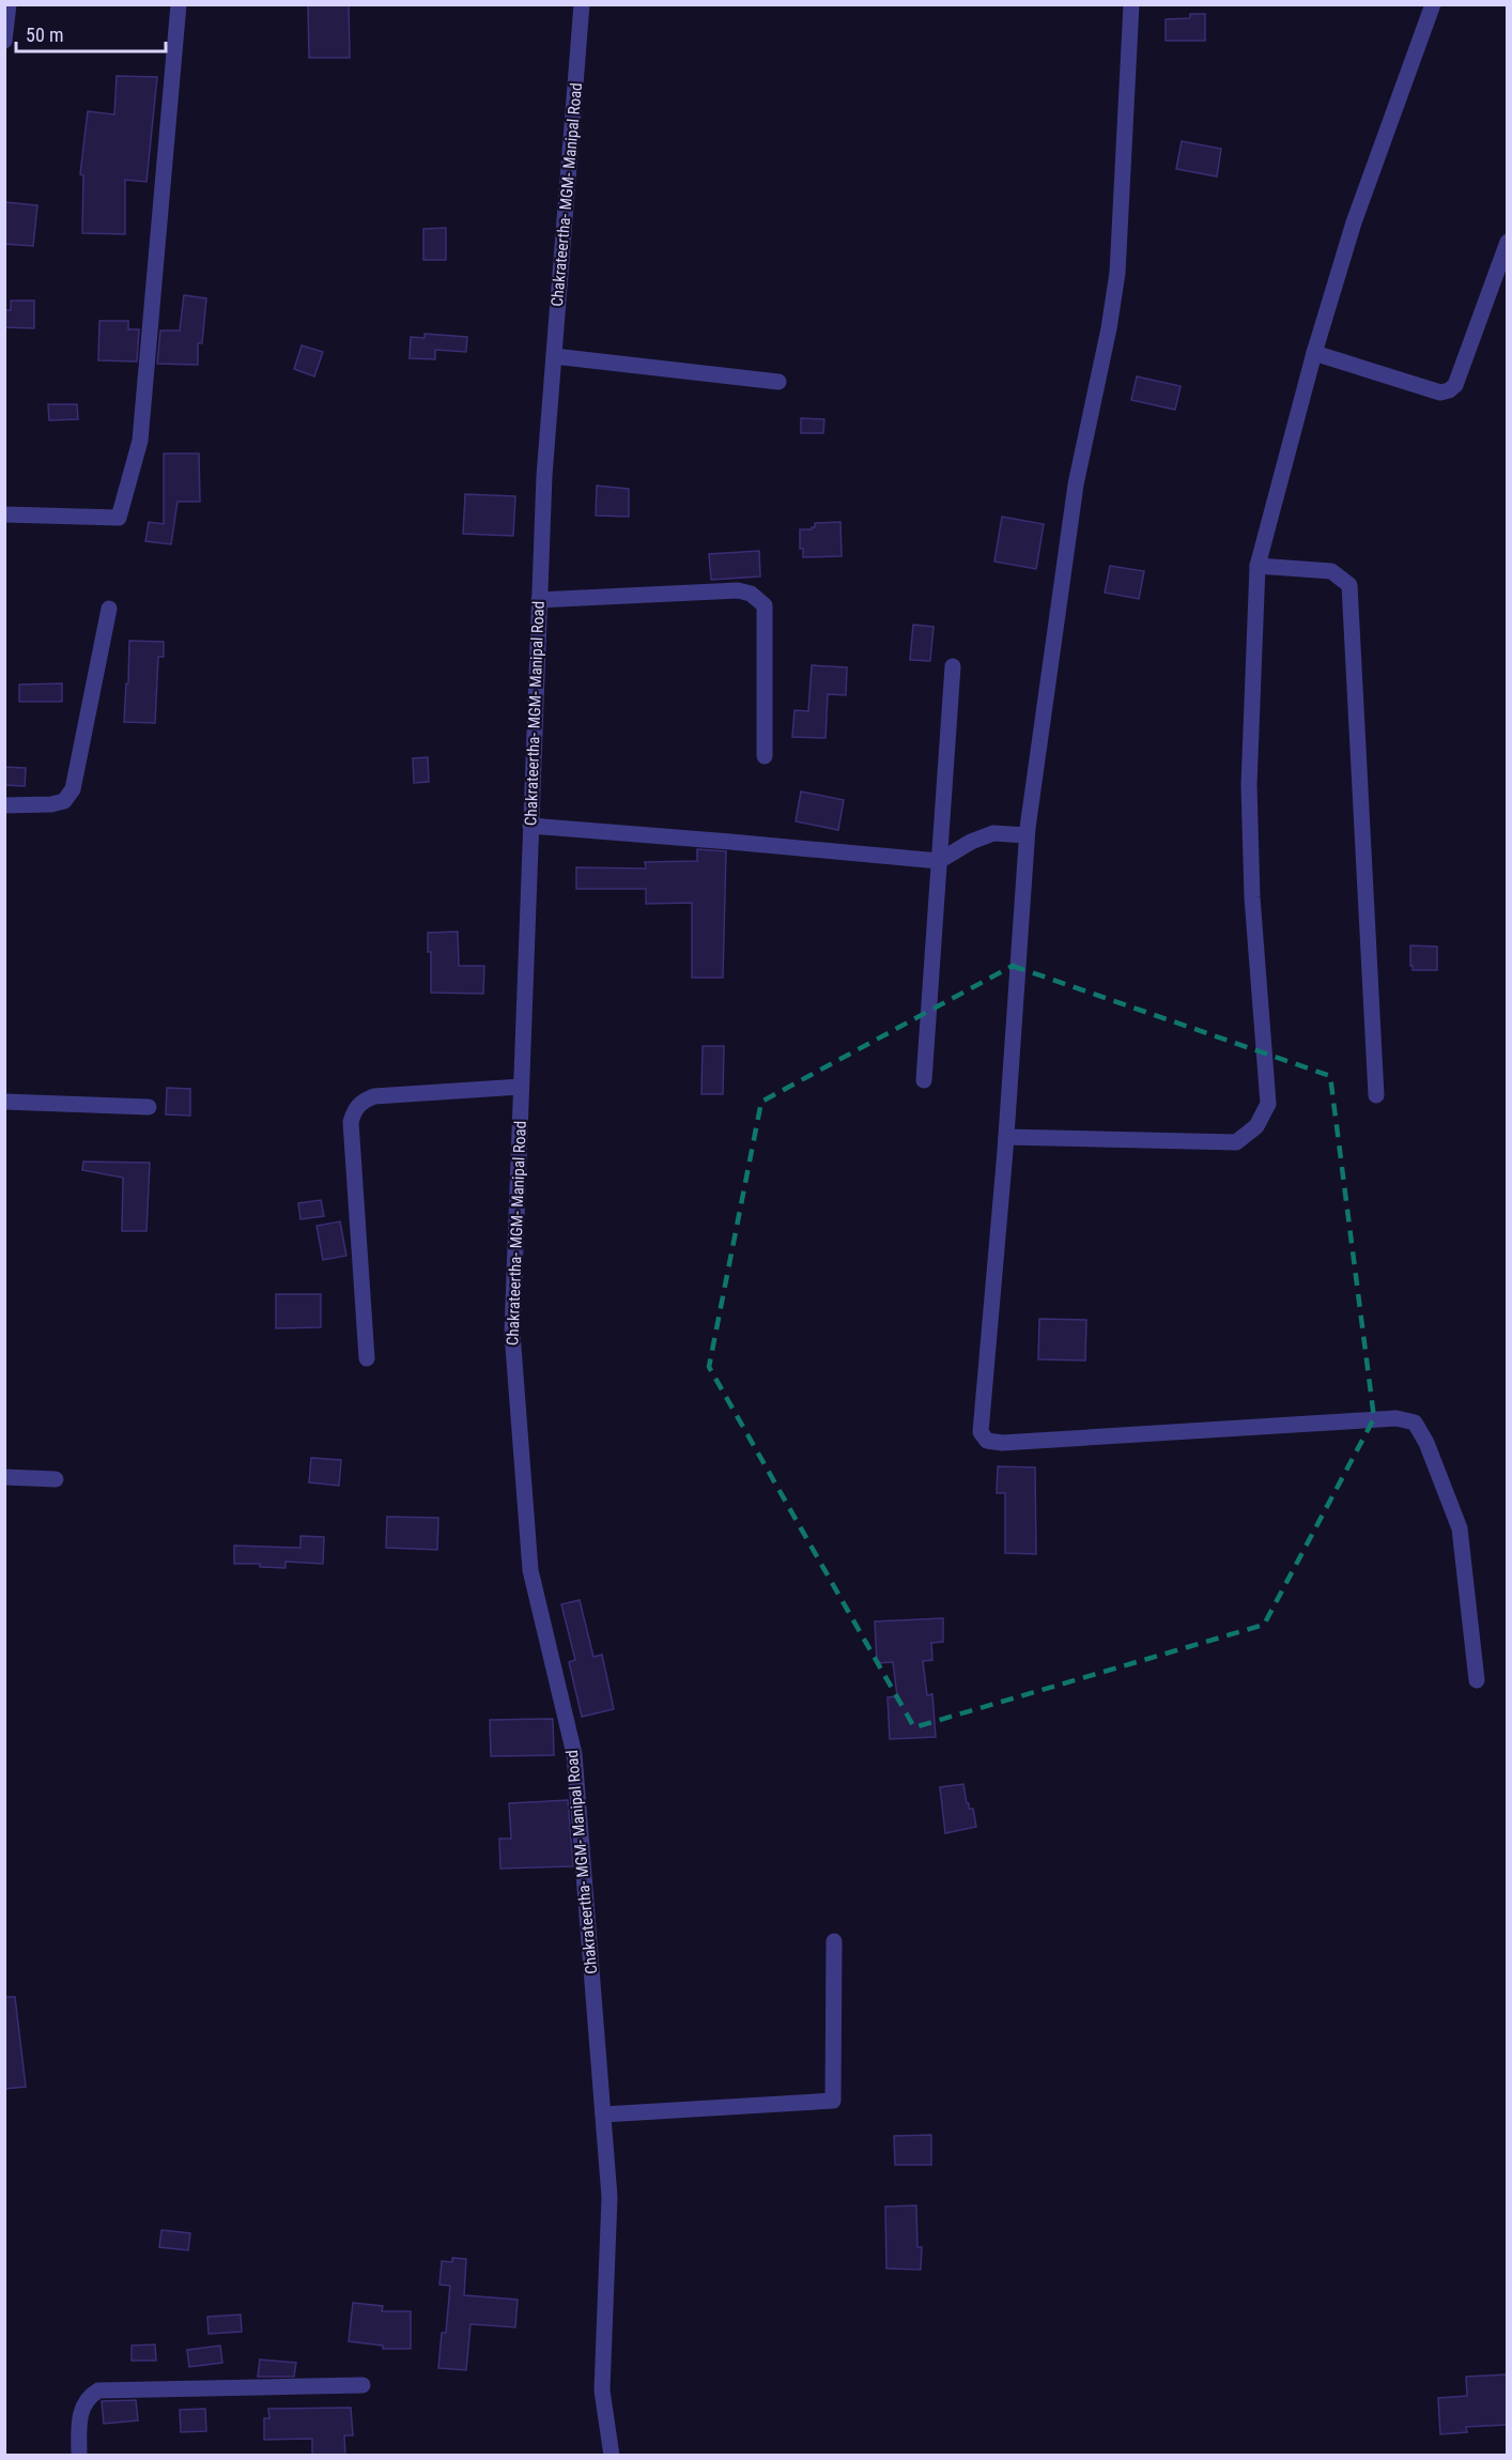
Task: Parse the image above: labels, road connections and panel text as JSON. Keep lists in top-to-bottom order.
{
  "streets": {
    "street": ["Chakrateertha- MGM- Manipal Road"]
  },
  "scale_bar": "50 m"
}
